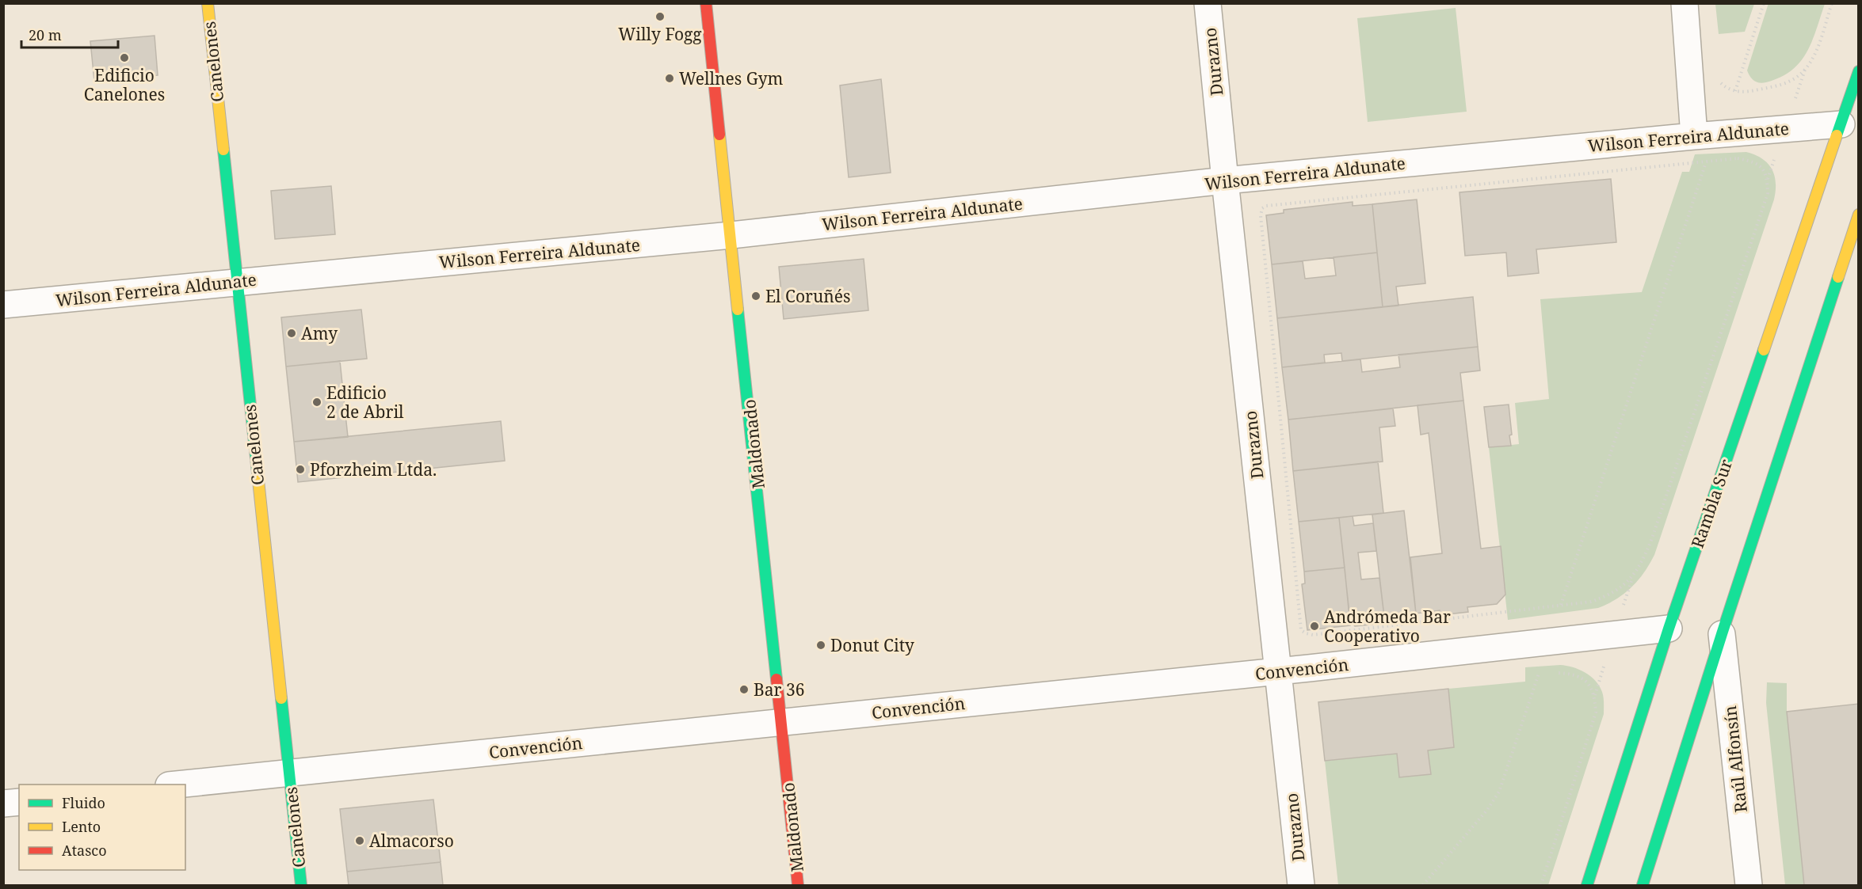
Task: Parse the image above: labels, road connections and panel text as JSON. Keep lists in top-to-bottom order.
{
  "streets": {
    "street": [
      "Canelones",
      "Durazno",
      "Wilson Ferreira Aldunate",
      "Maldonado",
      "Rambla Sur",
      "Convención",
      "Raúl Alfonsín"
    ]
  },
  "crossings": [
    ["Canelones", "Wilson Ferreira Aldunate"],
    ["Canelones", "Convención"],
    ["Durazno", "Wilson Ferreira Aldunate"],
    ["Durazno", "Convención"],
    ["Wilson Ferreira Aldunate", "Maldonado"],
    ["Wilson Ferreira Aldunate", "Rambla Sur"],
    ["Maldonado", "Convención"],
    ["Rambla Sur", "Convención"]
  ],
  "places": [
    "Willy Fogg",
    "Edificio Canelones",
    "Wellnes Gym",
    "El Coruñés",
    "Amy",
    "Edificio 2 de Abril",
    "Pforzheim Ltda.",
    "Andrómeda Bar Cooperativo",
    "Donut City",
    "Bar 36",
    "Almacorso"
  ],
  "legend": ["Fluido", "Lento", "Atasco"],
  "scale_bar": "20 m"
}
